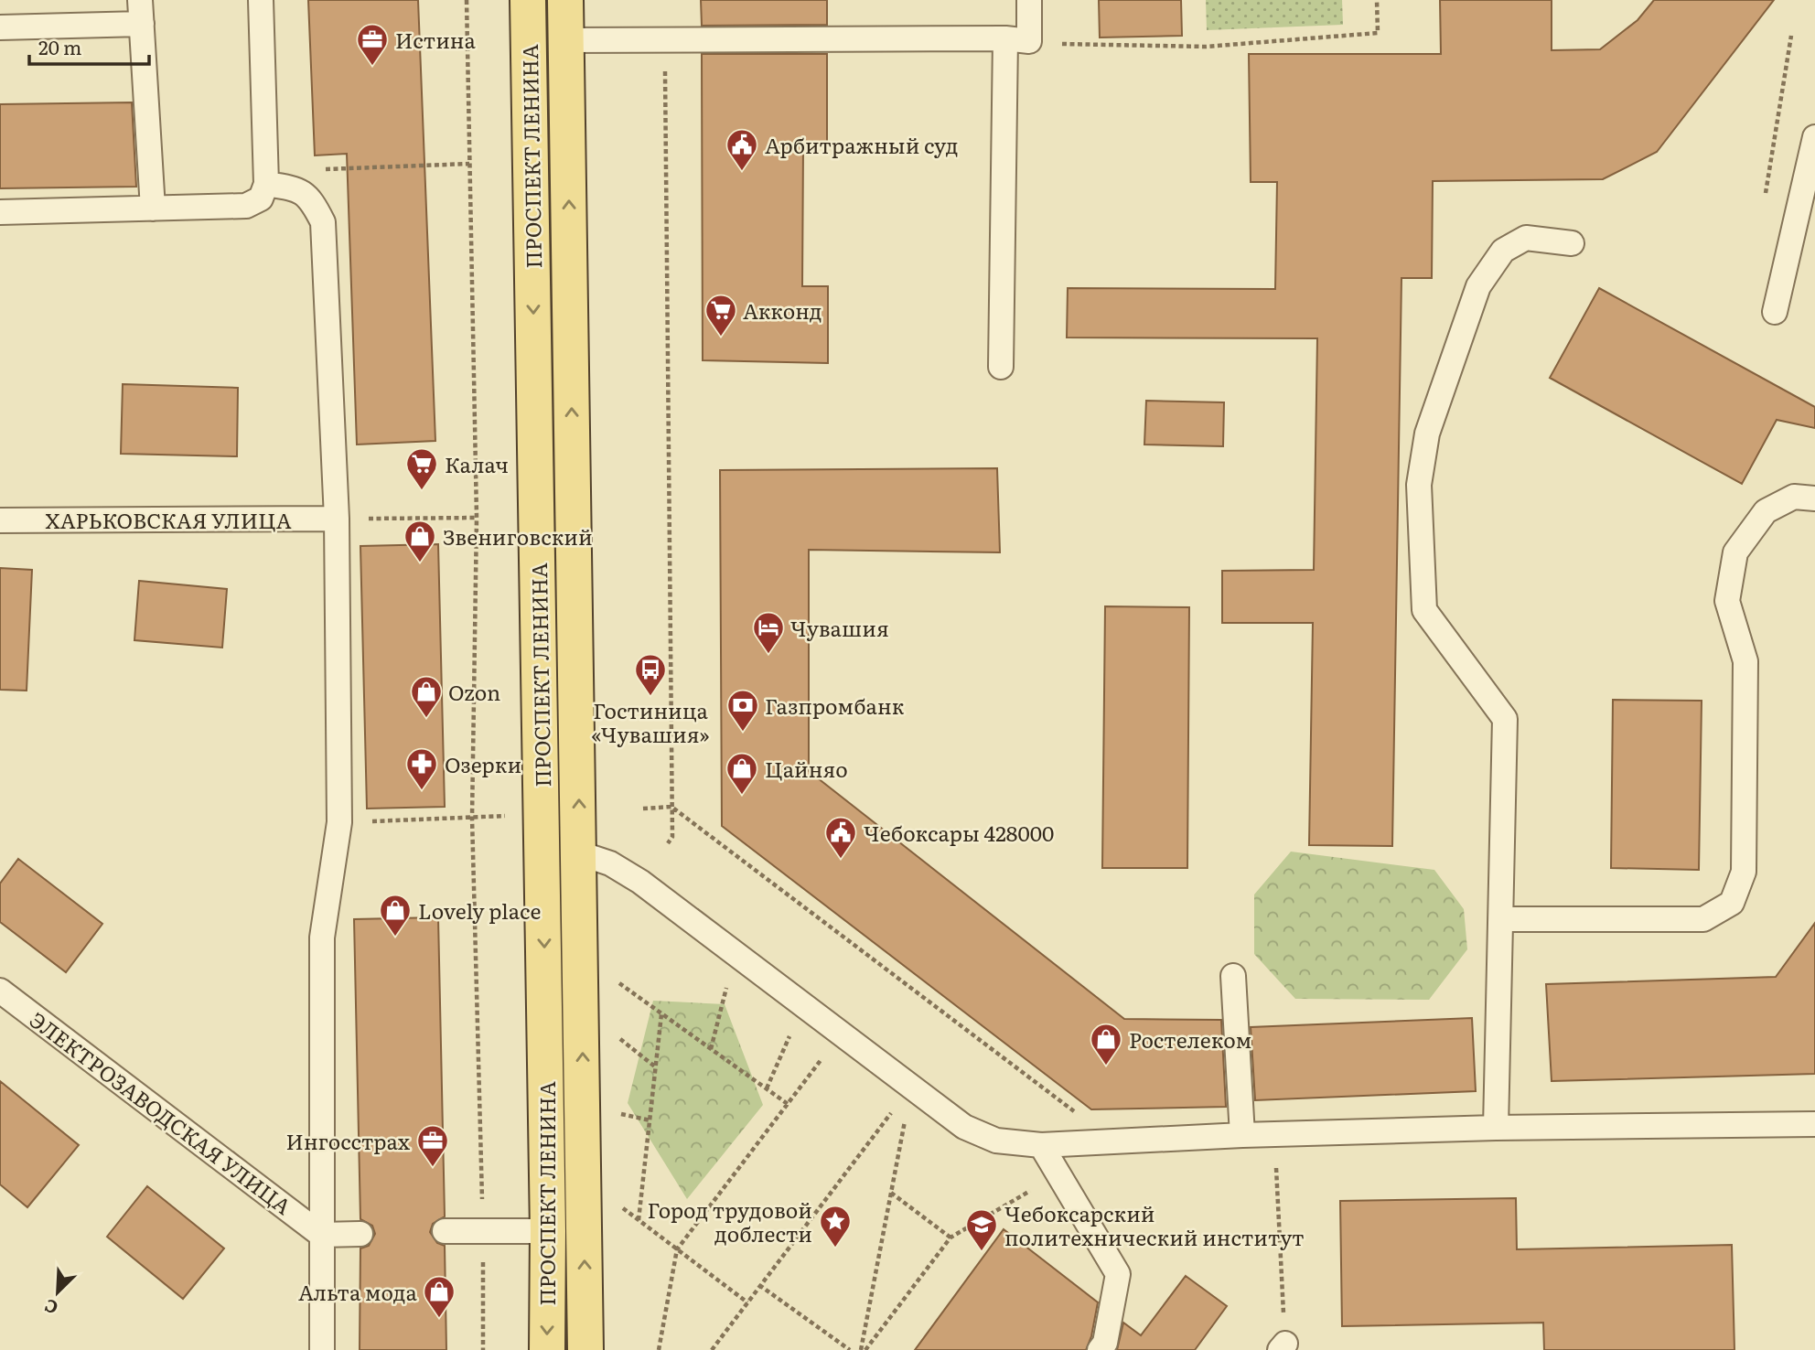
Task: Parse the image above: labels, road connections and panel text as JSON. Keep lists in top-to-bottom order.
{
  "streets": {
    "main road": ["ПРОСПЕКТ ЛЕНИНА"],
    "lane": ["ХАРЬКОВСКАЯ УЛИЦА", "ЭЛЕКТРОЗАВОДСКАЯ УЛИЦА"]
  },
  "places": {
    "office": ["Истина", "Ингосстрах"],
    "public building": ["Арбитражный суд", "Чебоксары 428000"],
    "supermarket": ["Акконд", "Калач"],
    "shop": [
      "Звениговский",
      "Ozon",
      "Цайняо",
      "Lovely place",
      "Ростелеком",
      "Альта мода"
    ],
    "hotel": ["Чувашия"],
    "bus stop": ["Гостиница «Чувашия»"],
    "bank": ["Газпромбанк"],
    "pharmacy": ["Озерки"],
    "place": ["Город трудовой доблести"],
    "school or university": ["Чебоксарский политехнический институт"]
  },
  "scale_bar": "20 m",
  "north": "bottom left"
}
